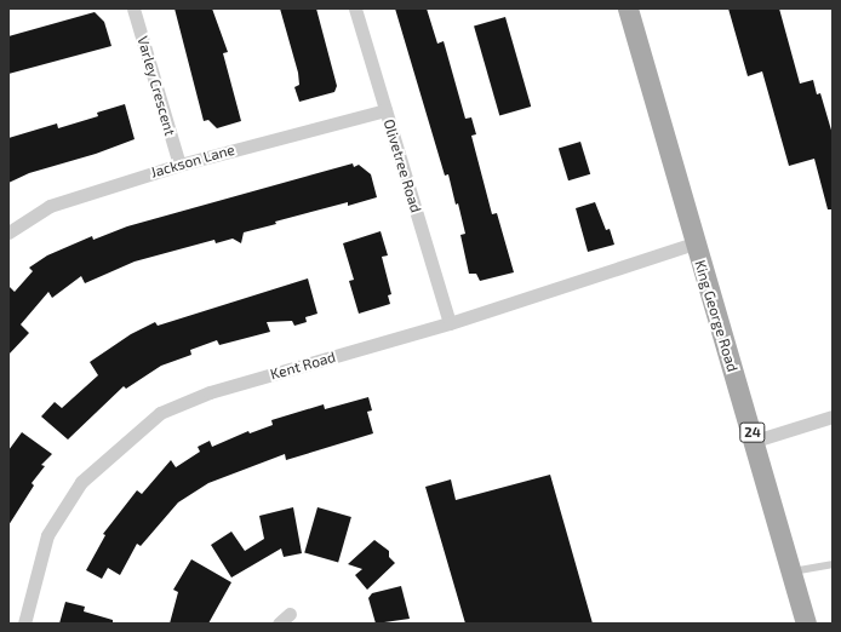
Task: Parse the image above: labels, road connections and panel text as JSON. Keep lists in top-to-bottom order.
{
  "streets": {
    "main road": ["King George Road", "24"],
    "street": [
      "Varley Crescent",
      "Jackson Lane",
      "Olivetree Road",
      "Kent Road"
    ]
  },
  "crossings": [
    ["Varley Crescent", "Jackson Lane"],
    ["Jackson Lane", "Olivetree Road"],
    ["Olivetree Road", "Kent Road"],
    ["King George Road", "Kent Road"]
  ]
}
